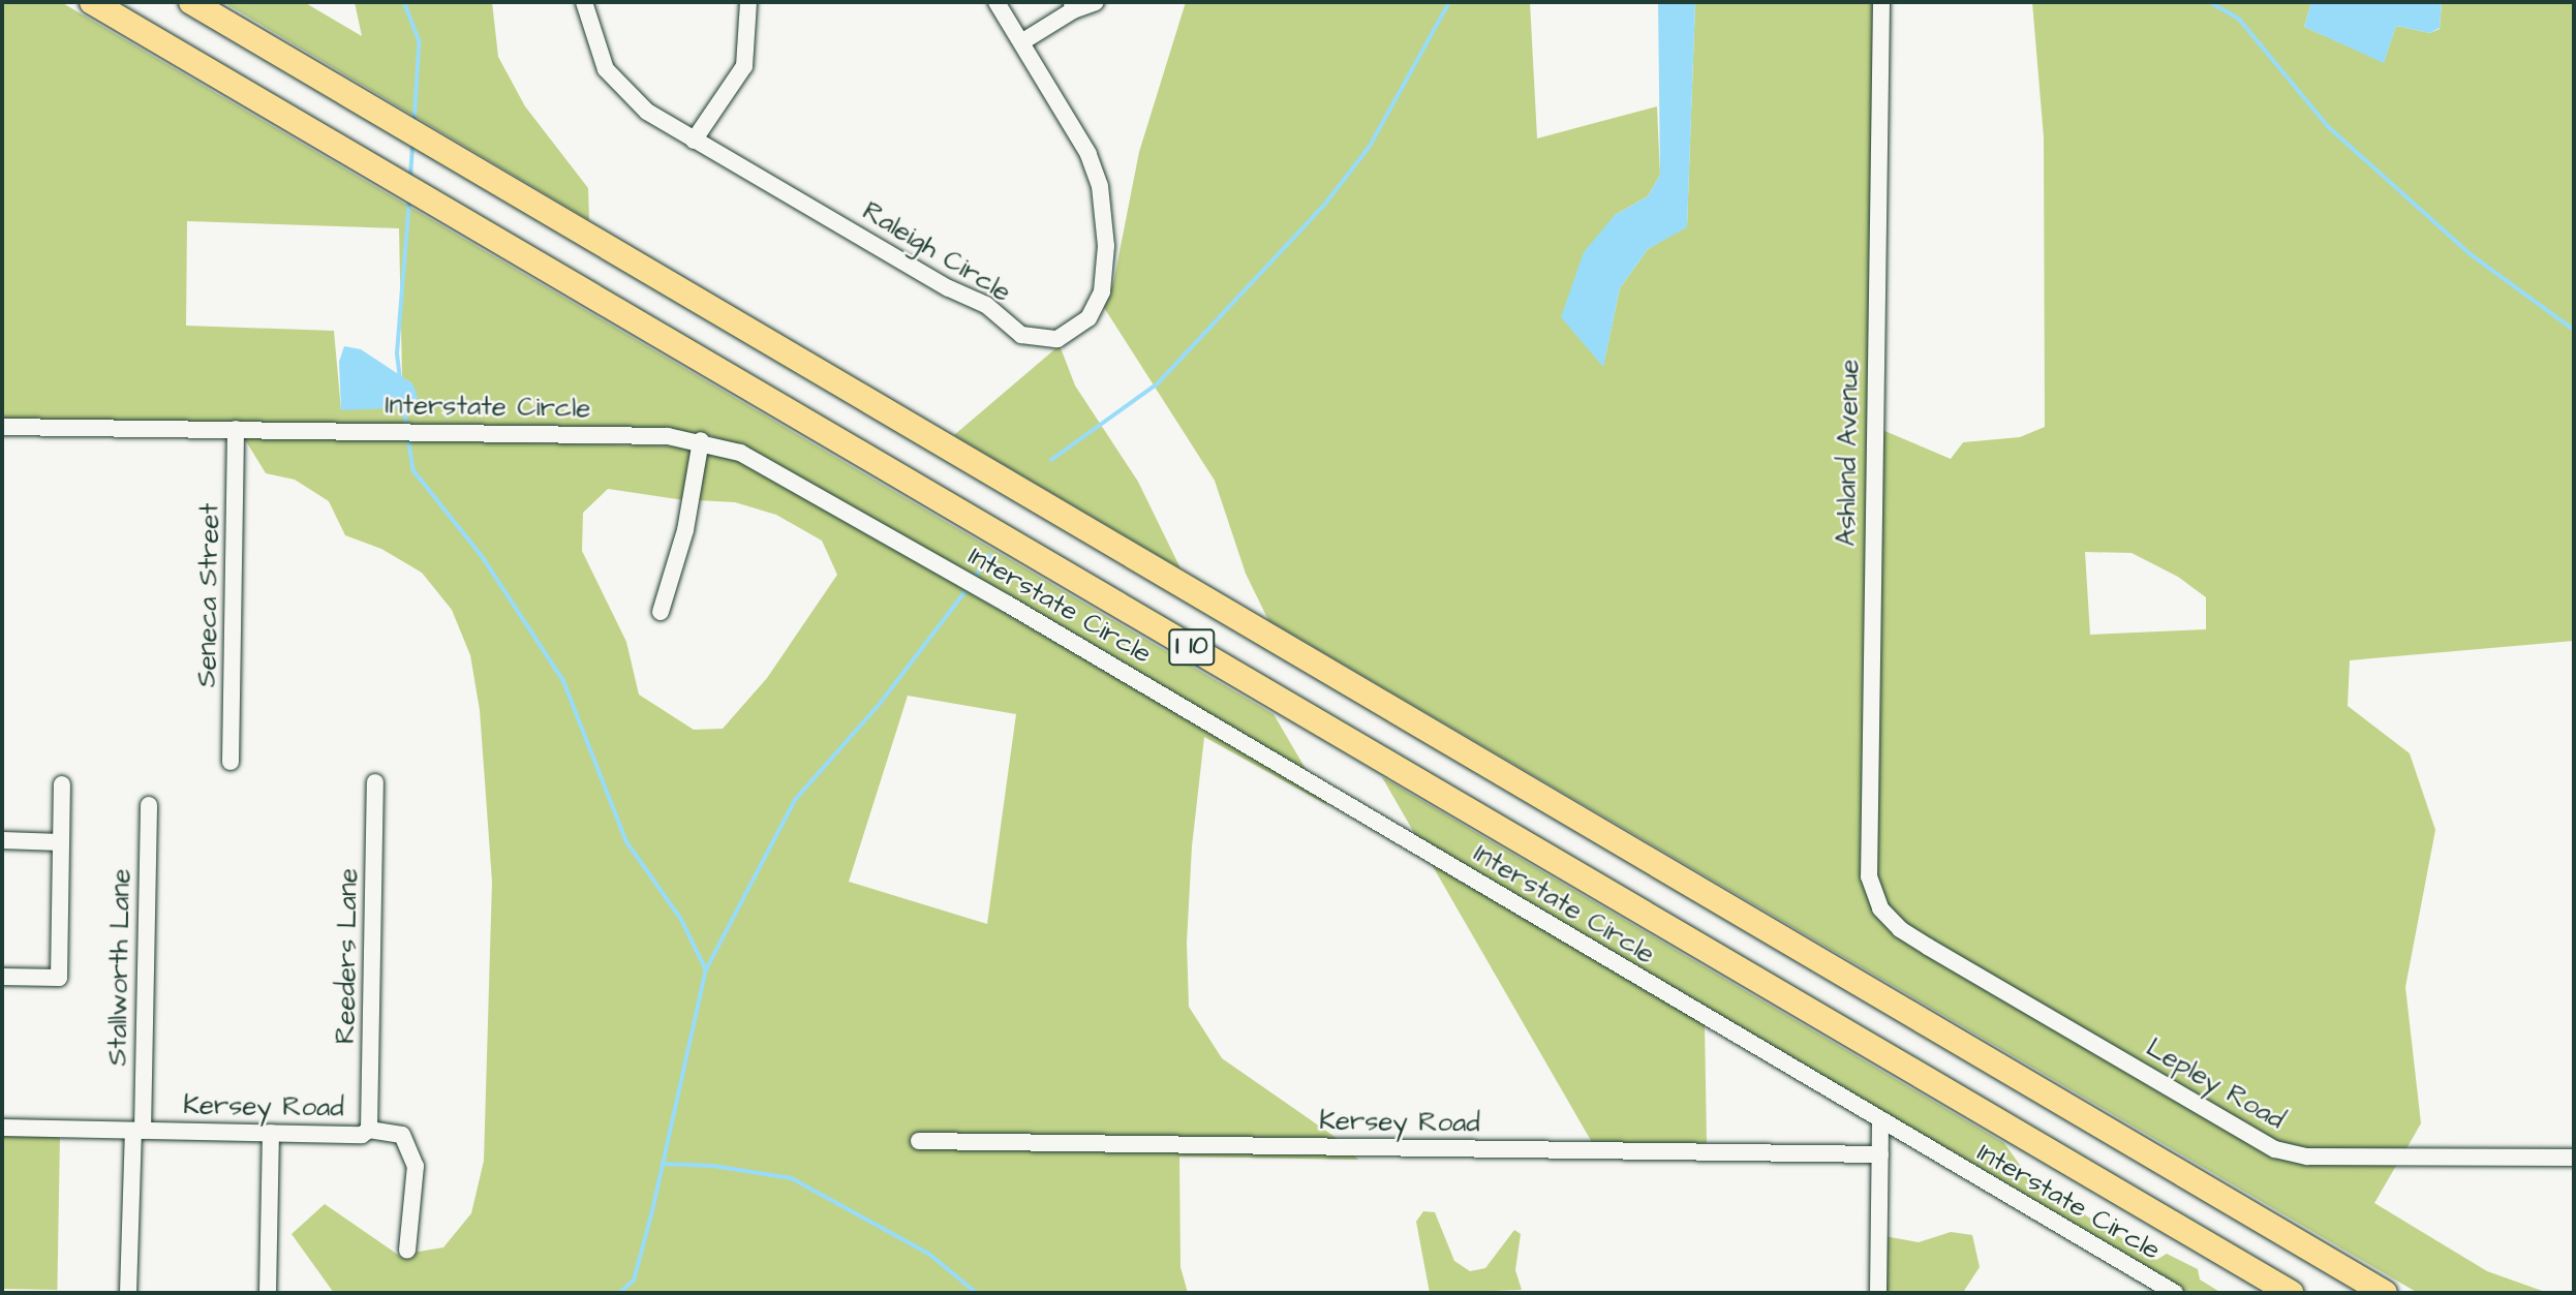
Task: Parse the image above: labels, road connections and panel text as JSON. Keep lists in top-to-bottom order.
{
  "streets": {
    "highway": ["I 10"],
    "street": [
      "Raleigh Circle",
      "Interstate Circle",
      "Ashland Avenue",
      "Seneca Street",
      "Reeders Lane",
      "Stallworth Lane",
      "Lepley Road",
      "Kersey Road"
    ]
  },
  "crossings": [
    ["Interstate Circle", "Seneca Street"],
    ["Ashland Avenue", "Lepley Road"],
    ["Reeders Lane", "Kersey Road"],
    ["Stallworth Lane", "Kersey Road"]
  ]
}
